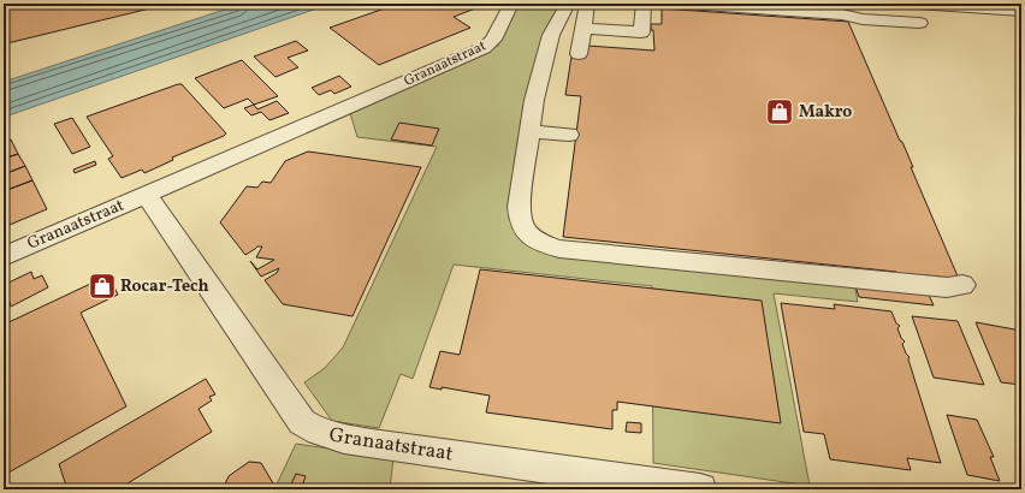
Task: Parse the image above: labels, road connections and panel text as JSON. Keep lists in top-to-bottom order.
{
  "streets": {
    "street": ["Granaatstraat"]
  },
  "places": {
    "shop": ["Makro", "Rocar-Tech"]
  }
}
